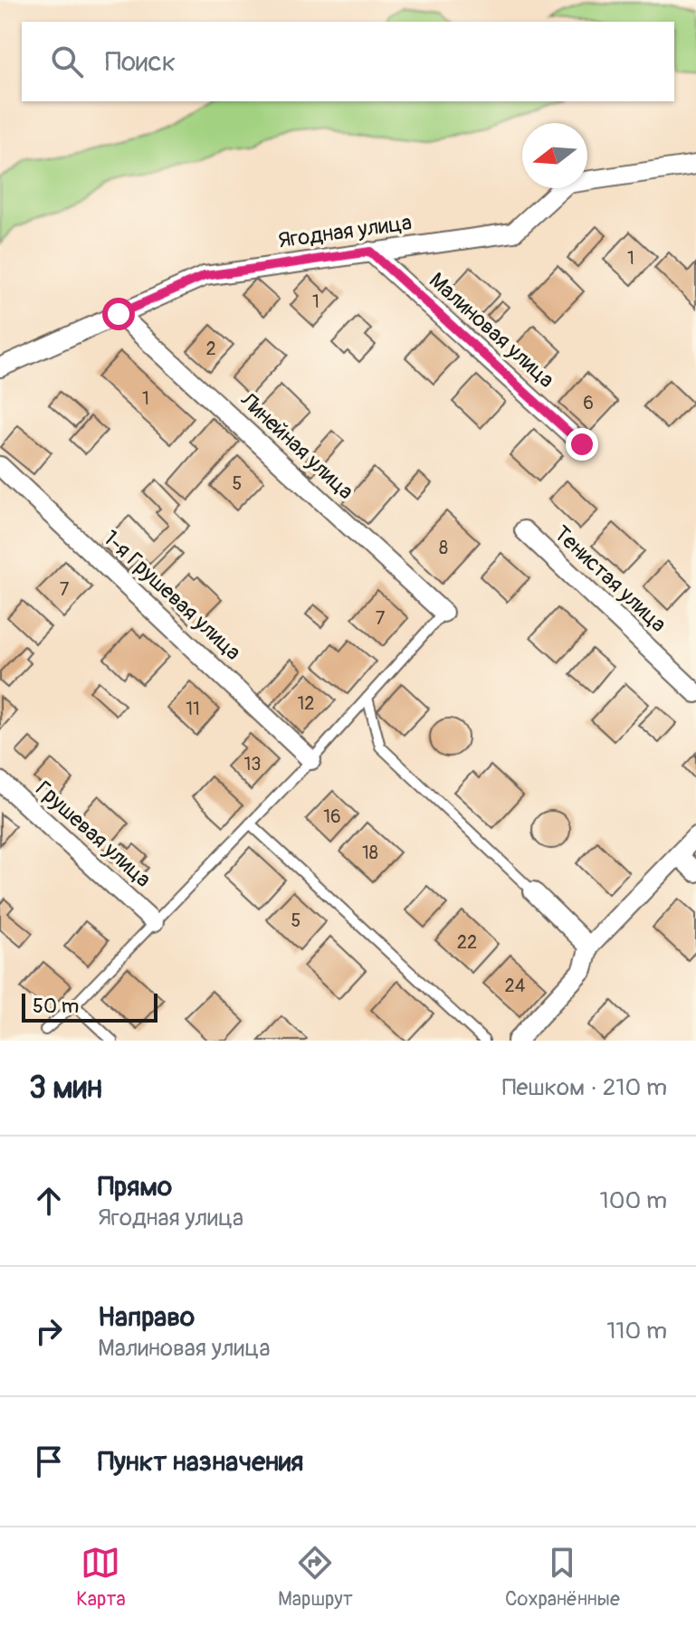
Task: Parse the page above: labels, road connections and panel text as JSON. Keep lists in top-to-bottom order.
{
  "streets": {
    "street": [
      "Ягодная улица",
      "Малиновая улица",
      "Линейная улица",
      "Тенистая улица",
      "1-я Грушевая улица",
      "Грушевая улица"
    ]
  },
  "crossings": [
    ["Ягодная улица", "Малиновая улица"],
    ["Ягодная улица", "Линейная улица"]
  ],
  "house_numbers": [
    "1",
    "1",
    "2",
    "1",
    "6",
    "5",
    "8",
    "7",
    "7",
    "12",
    "11",
    "13",
    "16",
    "18",
    "5",
    "22",
    "24"
  ],
  "scale_bar": "50 m",
  "north": "left",
  "page": {
    "search": "Поиск",
    "scale": "50 m",
    "heading": ["3 мин", "Пешком · 210 m"],
    "list": [
      ["Прямо", "Ягодная улица", "100 m"],
      ["Направо", "Малиновая улица", "110 m"],
      "Пункт назначения"
    ],
    "nav": ["Карта", "Маршрут", "Сохранённые"]
  }
}
